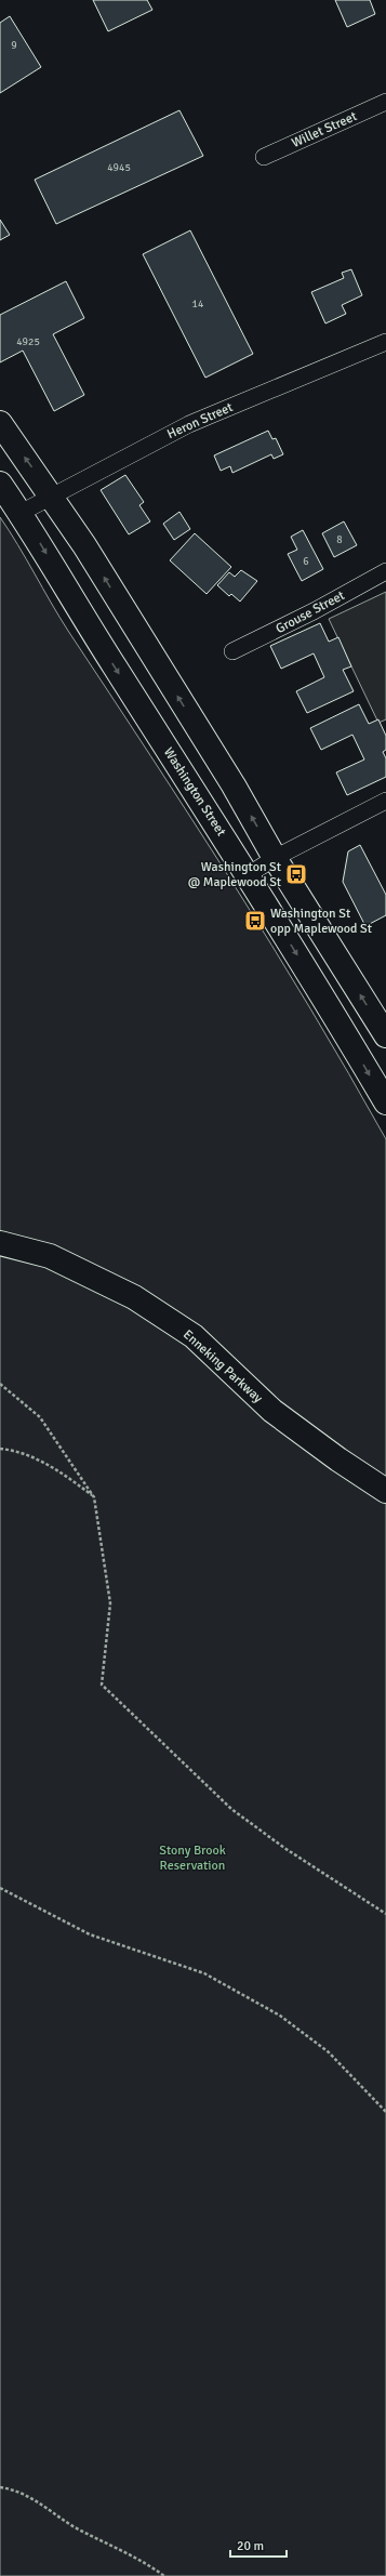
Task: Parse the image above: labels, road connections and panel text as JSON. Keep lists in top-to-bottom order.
{
  "streets": {
    "main road": ["Washington Street", "Enneking Parkway"],
    "street": ["Willet Street", "Heron Street", "Grouse Street"]
  },
  "crossings": [
    ["Heron Street", "Washington Street"]
  ],
  "parks": ["Stony Brook Reservation"],
  "places": {
    "bus stop": ["Washington St @ Maplewood St", "Washington St opp Maplewood St"]
  },
  "house_numbers": [
    "9",
    "4945",
    "14",
    "4925",
    "8",
    "6"
  ],
  "scale_bar": "20 m"
}
